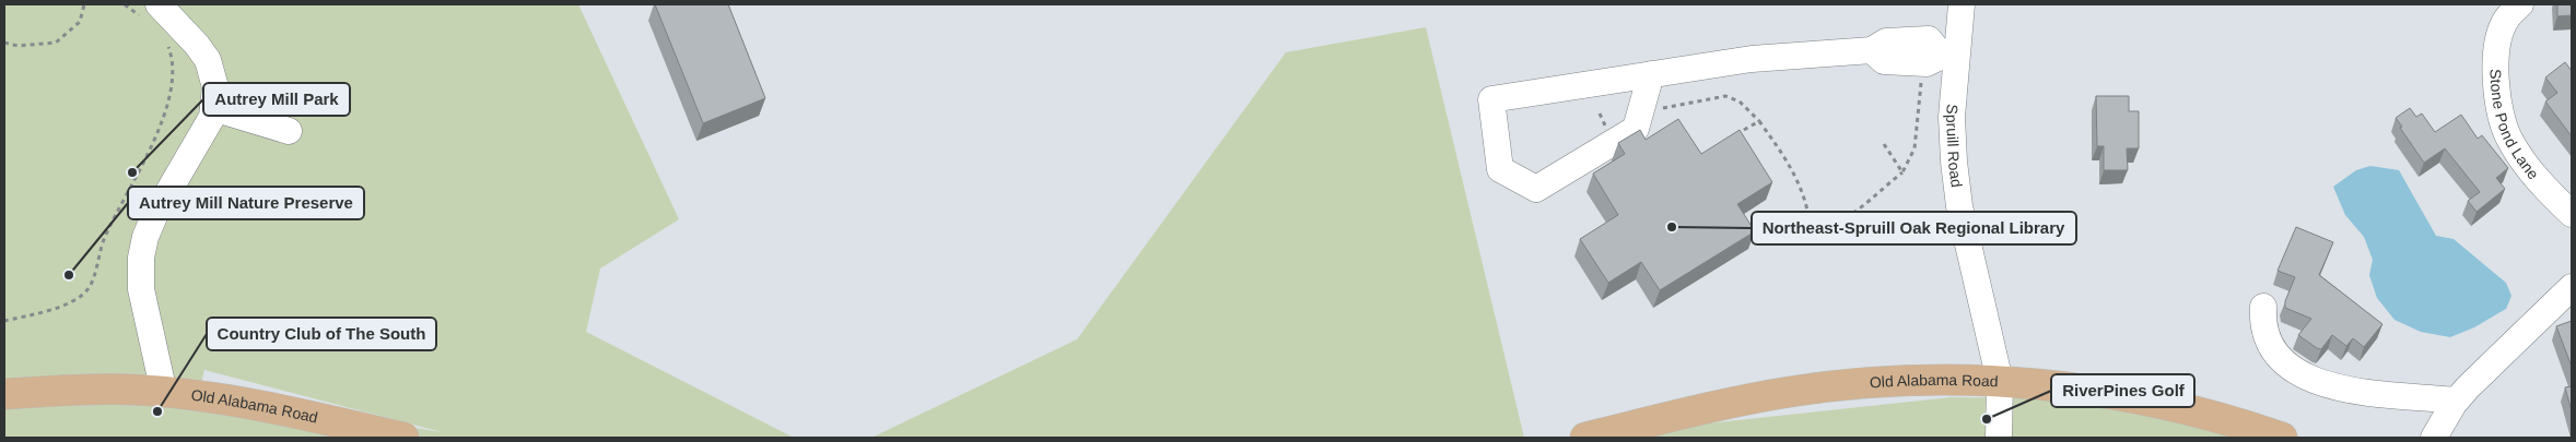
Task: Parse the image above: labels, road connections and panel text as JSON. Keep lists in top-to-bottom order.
{
  "streets": {
    "main road": ["Old Alabama Road"],
    "street": ["Stone Pond Lane", "Spruill Road"]
  },
  "crossings": [
    ["Spruill Road", "Old Alabama Road"]
  ],
  "places": [
    "Autrey Mill Park",
    "Northeast-Spruill Oak Regional Library",
    "Autrey Mill Nature Preserve",
    "Country Club of The South",
    "RiverPines Golf"
  ]
}
